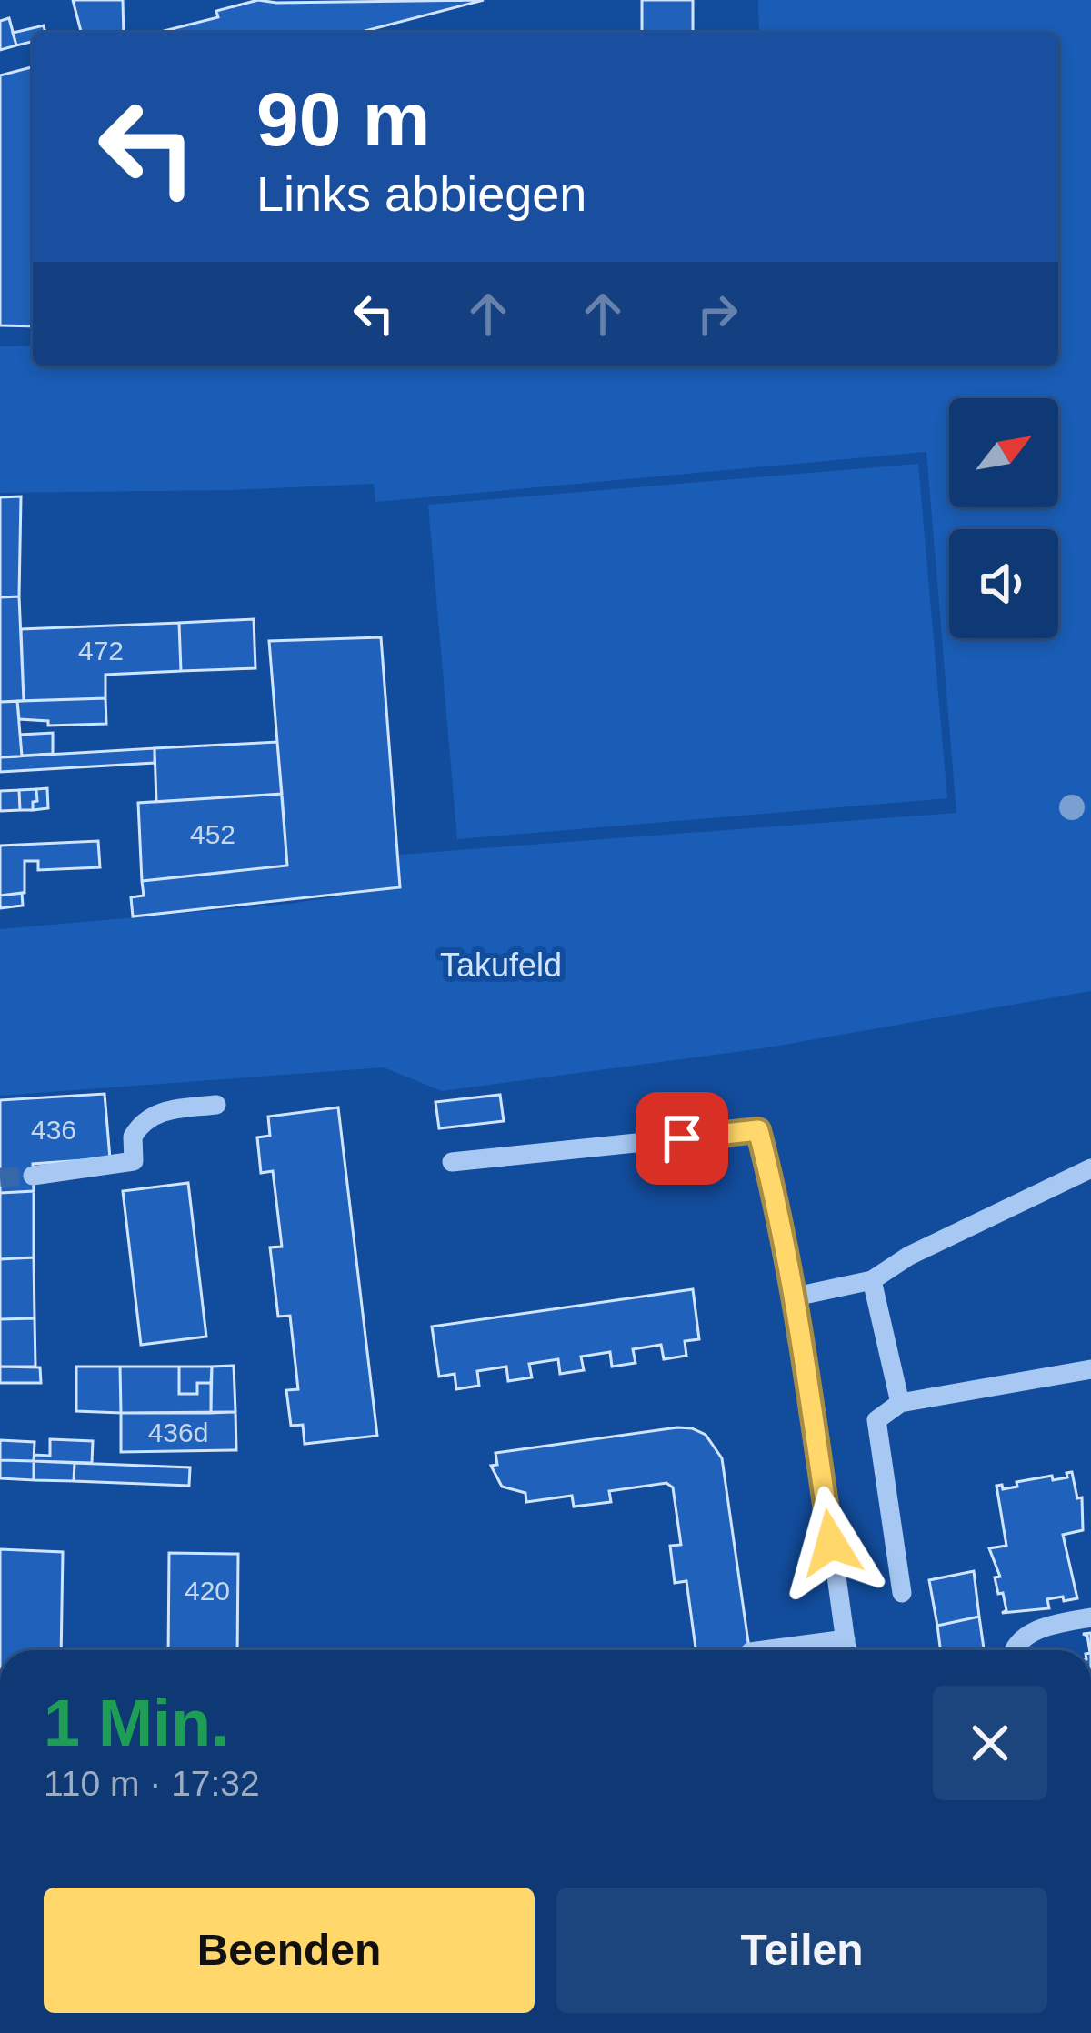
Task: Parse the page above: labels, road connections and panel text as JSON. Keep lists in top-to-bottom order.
{
  "parks": ["Takufeld"],
  "house_numbers": [
    "472",
    "452",
    "436",
    "436d",
    "420"
  ],
  "north": "top right",
  "page": {
    "turn": ["90 m", "Links abbiegen"],
    "heading": ["1 Min.", "110 m · 17:32"],
    "buttons": ["Beenden", "Teilen"]
  }
}
